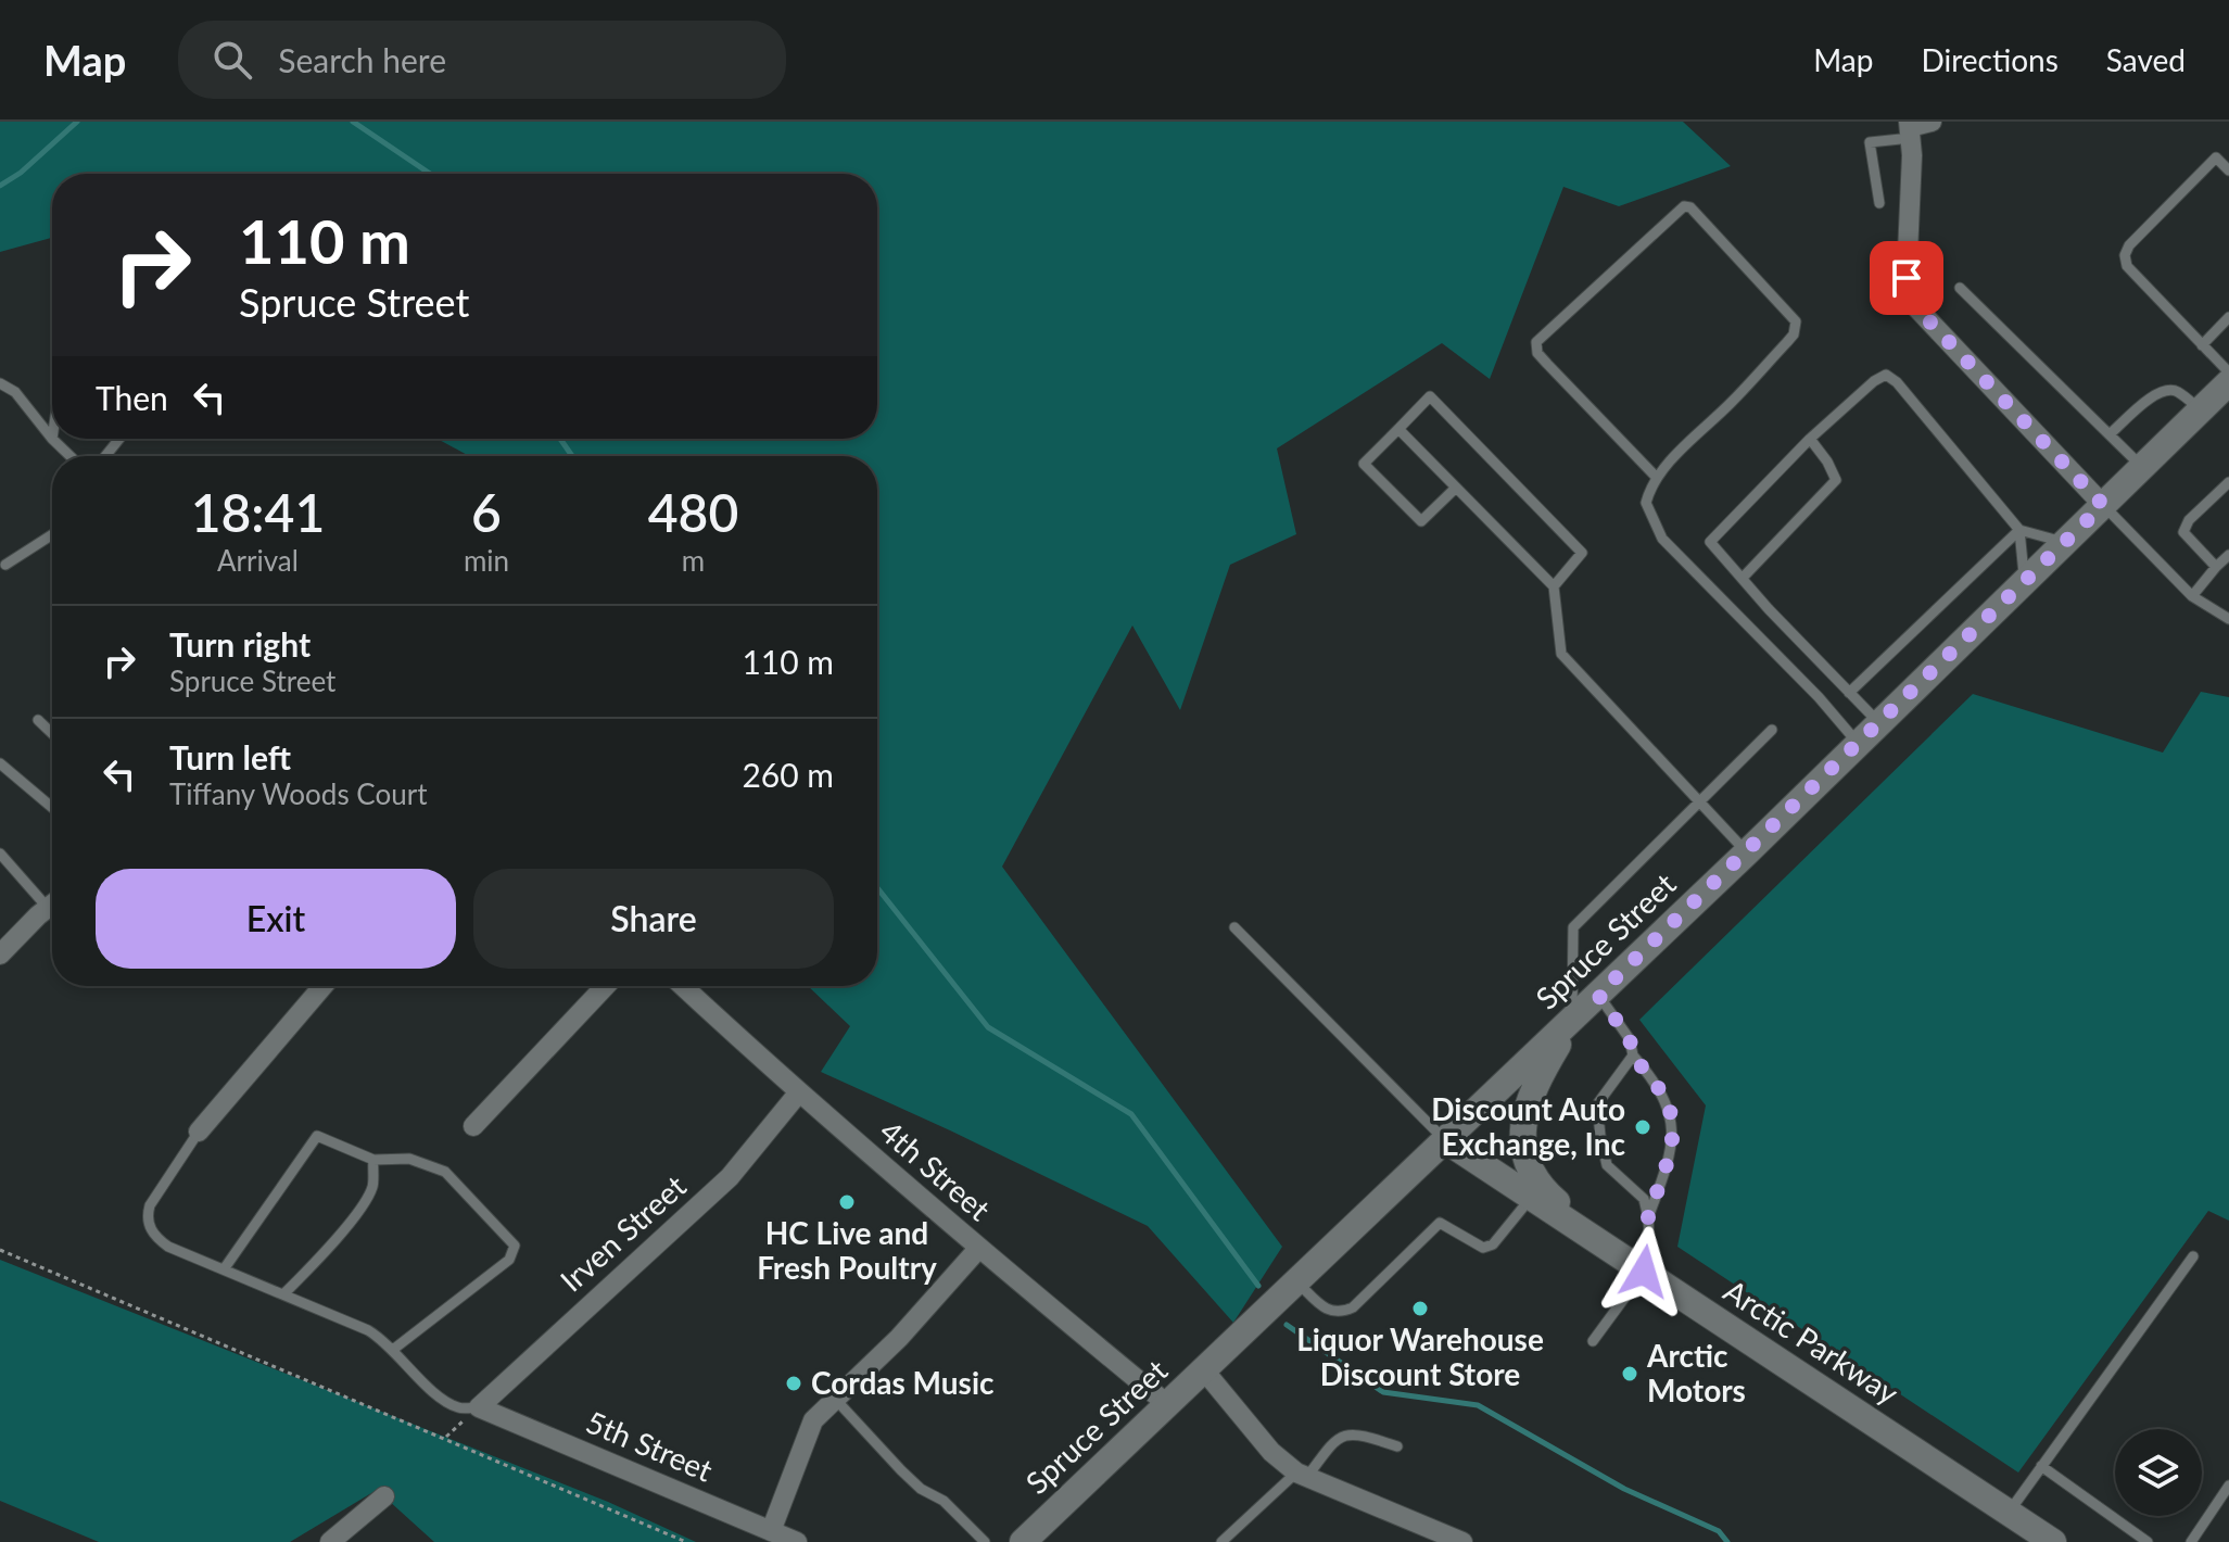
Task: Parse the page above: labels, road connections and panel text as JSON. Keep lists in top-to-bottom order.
{
  "streets": {
    "street": [
      "Spruce Street",
      "4th Street",
      "Irven Street",
      "Arctic Parkway",
      "5th Street"
    ]
  },
  "crossings": [
    ["Spruce Street", "4th Street"],
    ["Spruce Street", "Arctic Parkway"],
    ["4th Street", "Irven Street"],
    ["Irven Street", "5th Street"]
  ],
  "places": [
    "Discount Auto Exchange, Inc",
    "HC Live and Fresh Poultry",
    "Liquor Warehouse Discount Store",
    "Arctic Motors",
    "Cordas Music"
  ],
  "page": {
    "header": "Map",
    "search": "Search here",
    "nav": ["Map", "Directions", "Saved"],
    "turn": ["110 m", "Spruce Street"],
    "then": "Then",
    "eta": [
      "18:41",
      "Arrival",
      "6",
      "min",
      "480",
      "m"
    ],
    "list": [
      {
        "name": "Turn right",
        "note": "Spruce Street",
        "value": "110 m"
      },
      {
        "name": "Turn left",
        "note": "Tiffany Woods Court",
        "value": "260 m"
      }
    ],
    "buttons": ["Exit", "Share"]
  }
}
